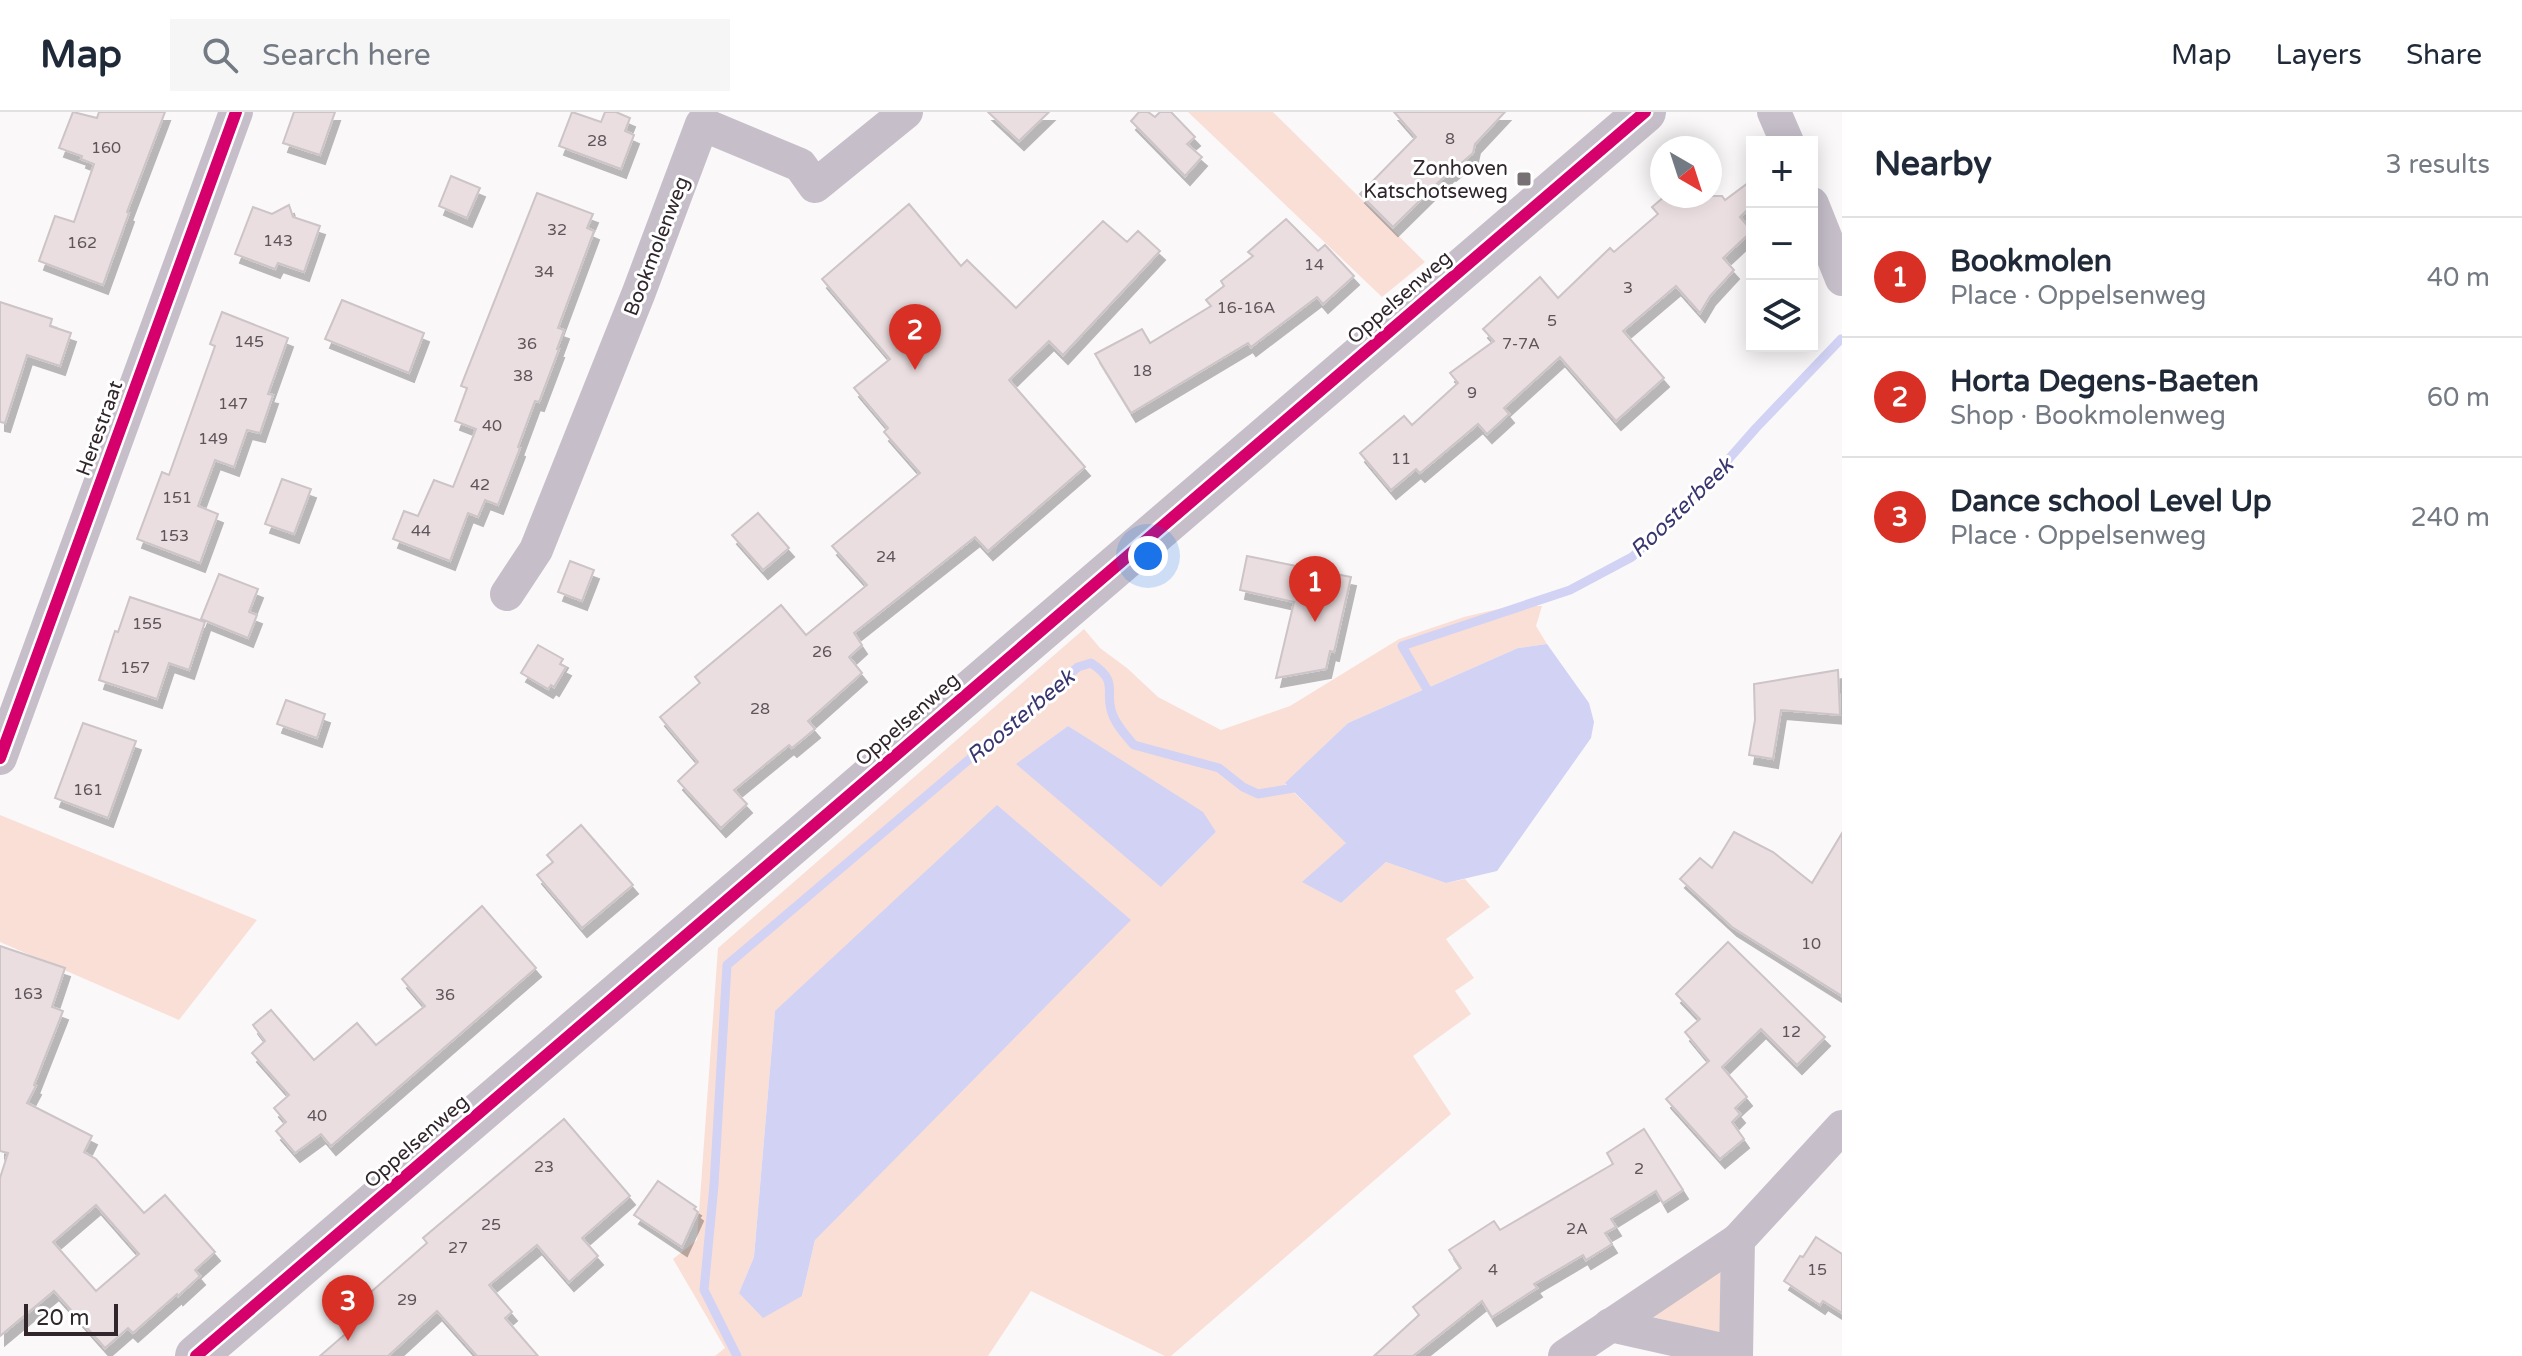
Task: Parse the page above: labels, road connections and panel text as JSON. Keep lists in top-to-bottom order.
{
  "streets": {
    "street": ["Bookmolenweg", "Oppelsenweg", "Herestraat"]
  },
  "water": ["Roosterbeek"],
  "places": {
    "transit": ["Zonhoven Katschotseweg"]
  },
  "house_numbers": [
    "8",
    "28",
    "160",
    "32",
    "143",
    "162",
    "14",
    "34",
    "3",
    "16-16A",
    "5",
    "145",
    "36",
    "7-7A",
    "18",
    "38",
    "9",
    "147",
    "40",
    "149",
    "11",
    "42",
    "151",
    "44",
    "153",
    "24",
    "155",
    "26",
    "157",
    "28",
    "161",
    "10",
    "163",
    "36",
    "12",
    "40",
    "23",
    "2",
    "25",
    "2A",
    "27",
    "4",
    "15",
    "29"
  ],
  "scale_bar": "20 m",
  "north": "bottom right",
  "page": {
    "header": "Map",
    "search": "Search here",
    "nav": ["Map", "Layers", "Share"],
    "heading": ["Nearby", "3 results"],
    "map_buttons": ["+", "−"],
    "list": [
      {
        "mark": "1",
        "name": "Bookmolen",
        "note": "Place · Oppelsenweg",
        "value": "40 m"
      },
      {
        "mark": "2",
        "name": "Horta Degens-Baeten",
        "note": "Shop · Bookmolenweg",
        "value": "60 m"
      },
      {
        "mark": "3",
        "name": "Dance school Level Up",
        "note": "Place · Oppelsenweg",
        "value": "240 m"
      }
    ],
    "pins": ["2", "1", "3"],
    "scale": "20 m"
  }
}
